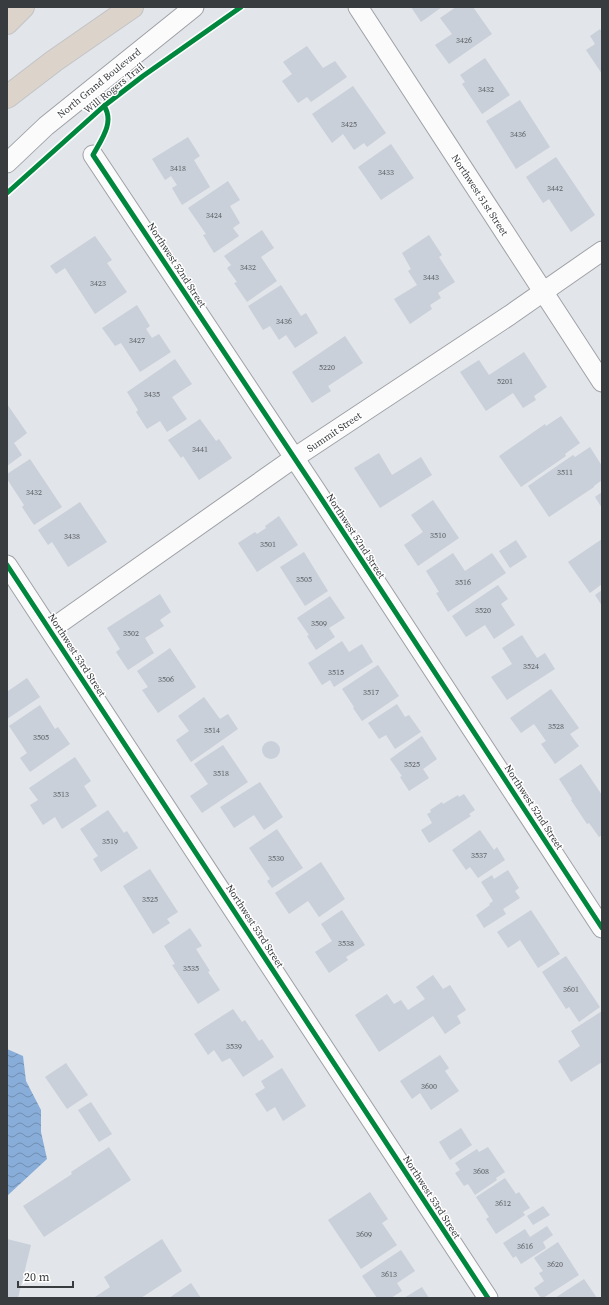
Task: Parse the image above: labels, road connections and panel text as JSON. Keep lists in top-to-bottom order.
{
  "streets": {
    "street": [
      "North Grand Boulevard",
      "Northwest 51st Street",
      "Northwest 52nd Street",
      "Summit Street",
      "Northwest 53rd Street"
    ],
    "cycle path": ["Will Rogers Trail"]
  },
  "crossings": [
    ["Northwest 51st Street", "Summit Street"],
    ["Northwest 52nd Street", "Summit Street"],
    ["Summit Street", "Northwest 53rd Street"]
  ],
  "house_numbers": [
    "3426",
    "3432",
    "3425",
    "3436",
    "3418",
    "3433",
    "3442",
    "3424",
    "3432",
    "3443",
    "3423",
    "3436",
    "3427",
    "5220",
    "5201",
    "3435",
    "3441",
    "3511",
    "3432",
    "3510",
    "3438",
    "3501",
    "3505",
    "3516",
    "3520",
    "3509",
    "3502",
    "3524",
    "3515",
    "3506",
    "3517",
    "3528",
    "3514",
    "3505",
    "3525",
    "3518",
    "3513",
    "3519",
    "3537",
    "3530",
    "3525",
    "3538",
    "3535",
    "3601",
    "3539",
    "3600",
    "3608",
    "3612",
    "3609",
    "3616",
    "3620",
    "3613"
  ],
  "scale_bar": "20 m"
}
